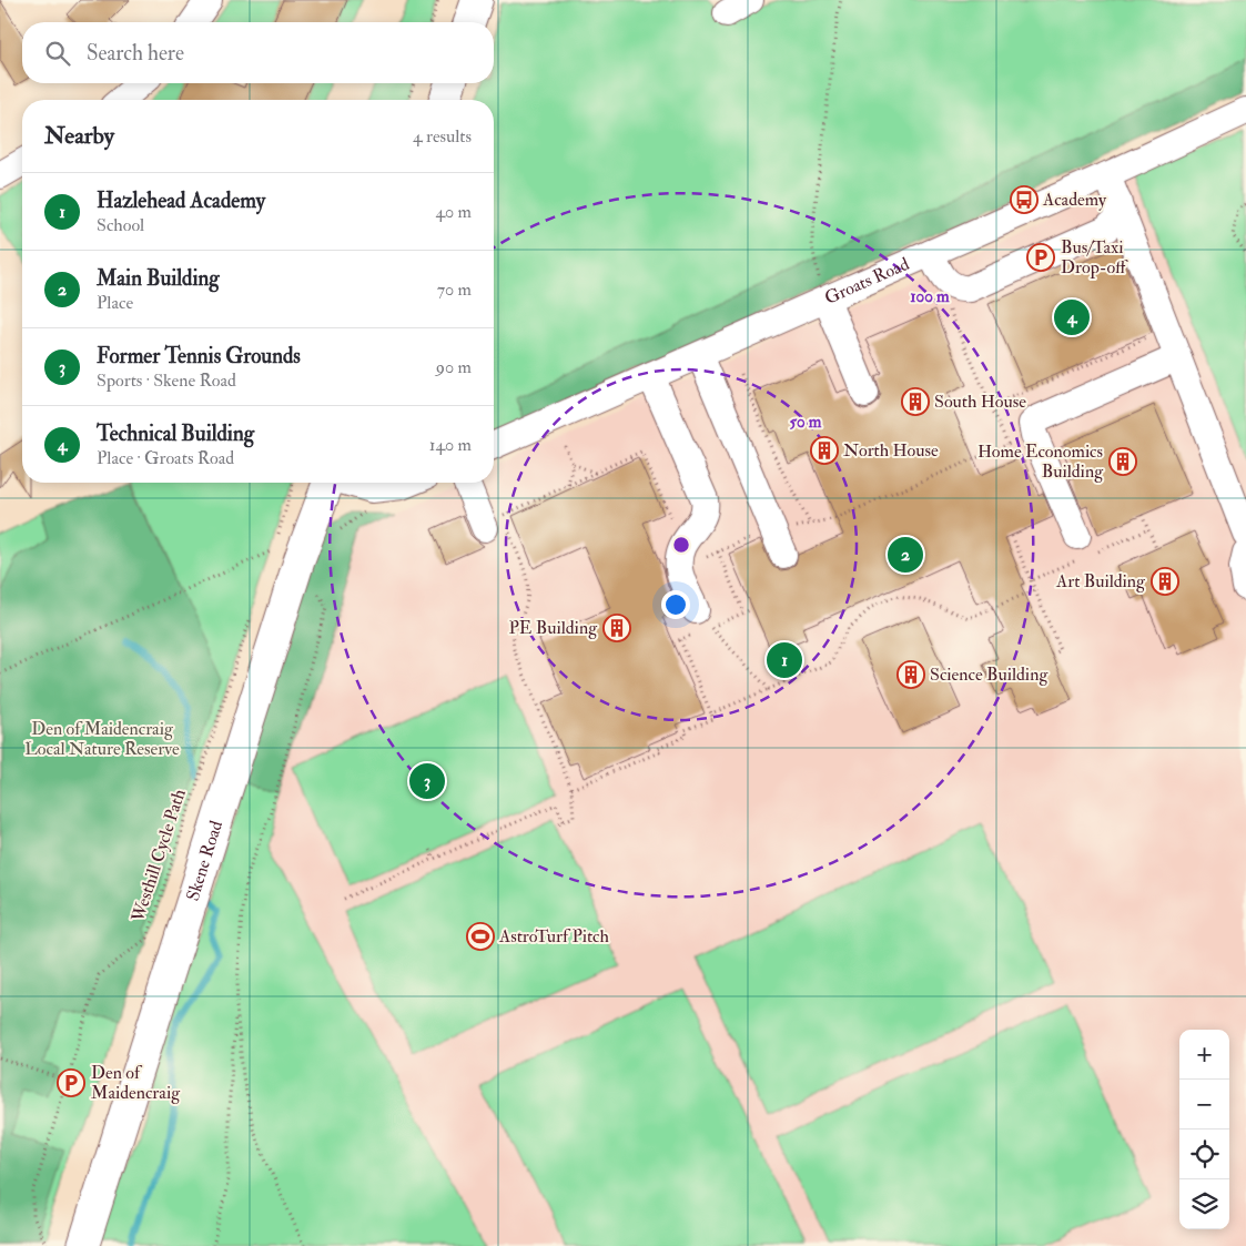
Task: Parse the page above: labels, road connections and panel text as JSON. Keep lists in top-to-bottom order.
{
  "streets": {
    "main road": ["Skene Road"],
    "street": ["Groats Road"],
    "path": ["Westhill Cycle Path"]
  },
  "parks": ["Den of Maidencraig Local Nature Reserve"],
  "places": {
    "bus stop": ["Academy"],
    "parking": ["Bus/Taxi Drop-off", "Den of Maidencraig"],
    "building": [
      "South House",
      "North House",
      "Home Economics Building",
      "Art Building",
      "PE Building",
      "Science Building"
    ],
    "sports": ["AstroTurf Pitch"]
  },
  "page": {
    "search": "Search here",
    "heading": ["Nearby", "4 results"],
    "list": [
      {
        "mark": "1",
        "name": "Hazlehead Academy",
        "note": "School",
        "value": "40 m"
      },
      {
        "mark": "2",
        "name": "Main Building",
        "note": "Place",
        "value": "70 m"
      },
      {
        "mark": "3",
        "name": "Former Tennis Grounds",
        "note": "Sports · Skene Road",
        "value": "90 m"
      },
      {
        "mark": "4",
        "name": "Technical Building",
        "note": "Place · Groats Road",
        "value": "140 m"
      }
    ],
    "pins": [
      "4",
      "2",
      "1",
      "3"
    ],
    "map_buttons": ["+", "−"]
  },
  "rings": ["100 m", "50 m"]
}
